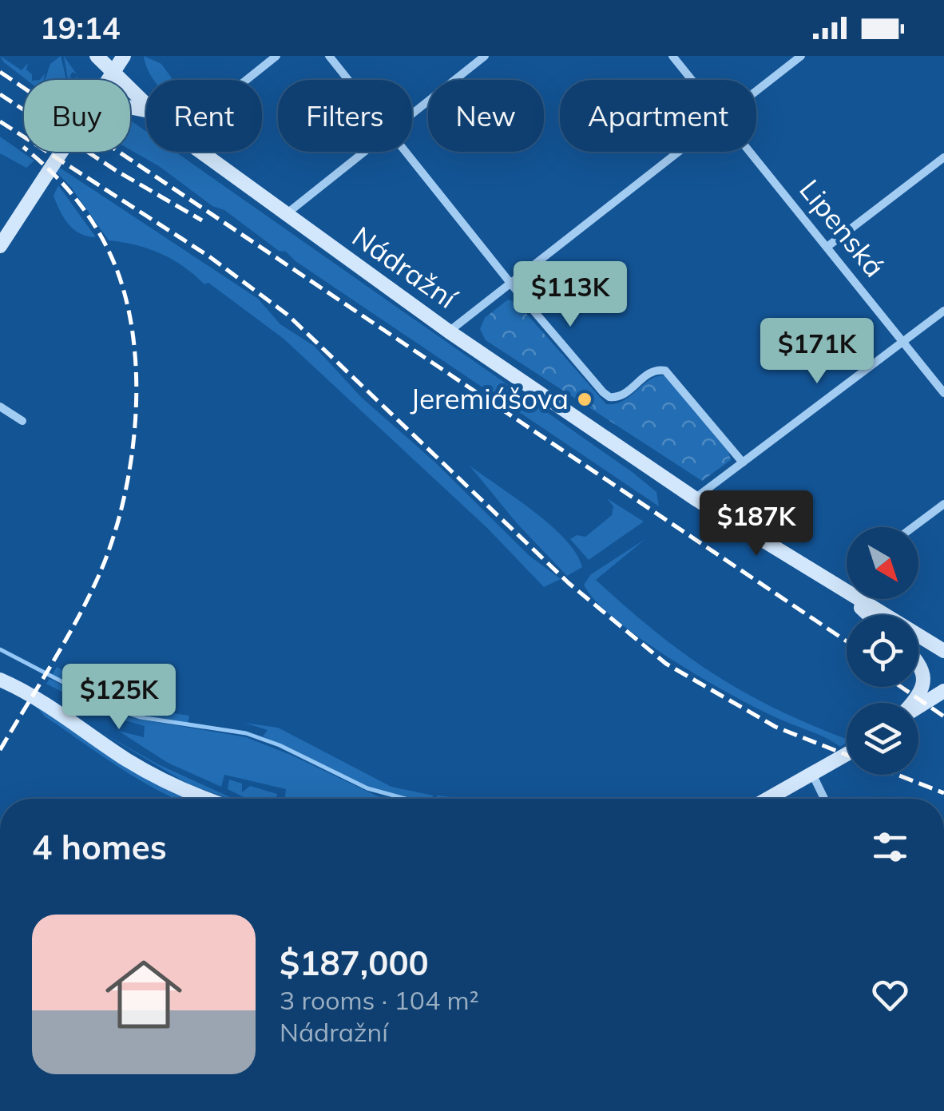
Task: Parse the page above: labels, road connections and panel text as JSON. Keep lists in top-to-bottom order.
{
  "streets": {
    "main road": ["Nádražní"],
    "street": ["Lipenská"]
  },
  "places": ["Jeremiášova"],
  "north": "bottom right",
  "page": {
    "status": "19:14",
    "chip": [
      "Buy",
      "Rent",
      "Filters",
      "New",
      "Apartment"
    ],
    "price": [
      "$113K",
      "$171K",
      "$187K",
      "$125K"
    ],
    "heading": "4 homes",
    "list": [
      {
        "name": "$187,000",
        "note": "3 rooms · 104 m² · Nádražní"
      }
    ]
  }
}
